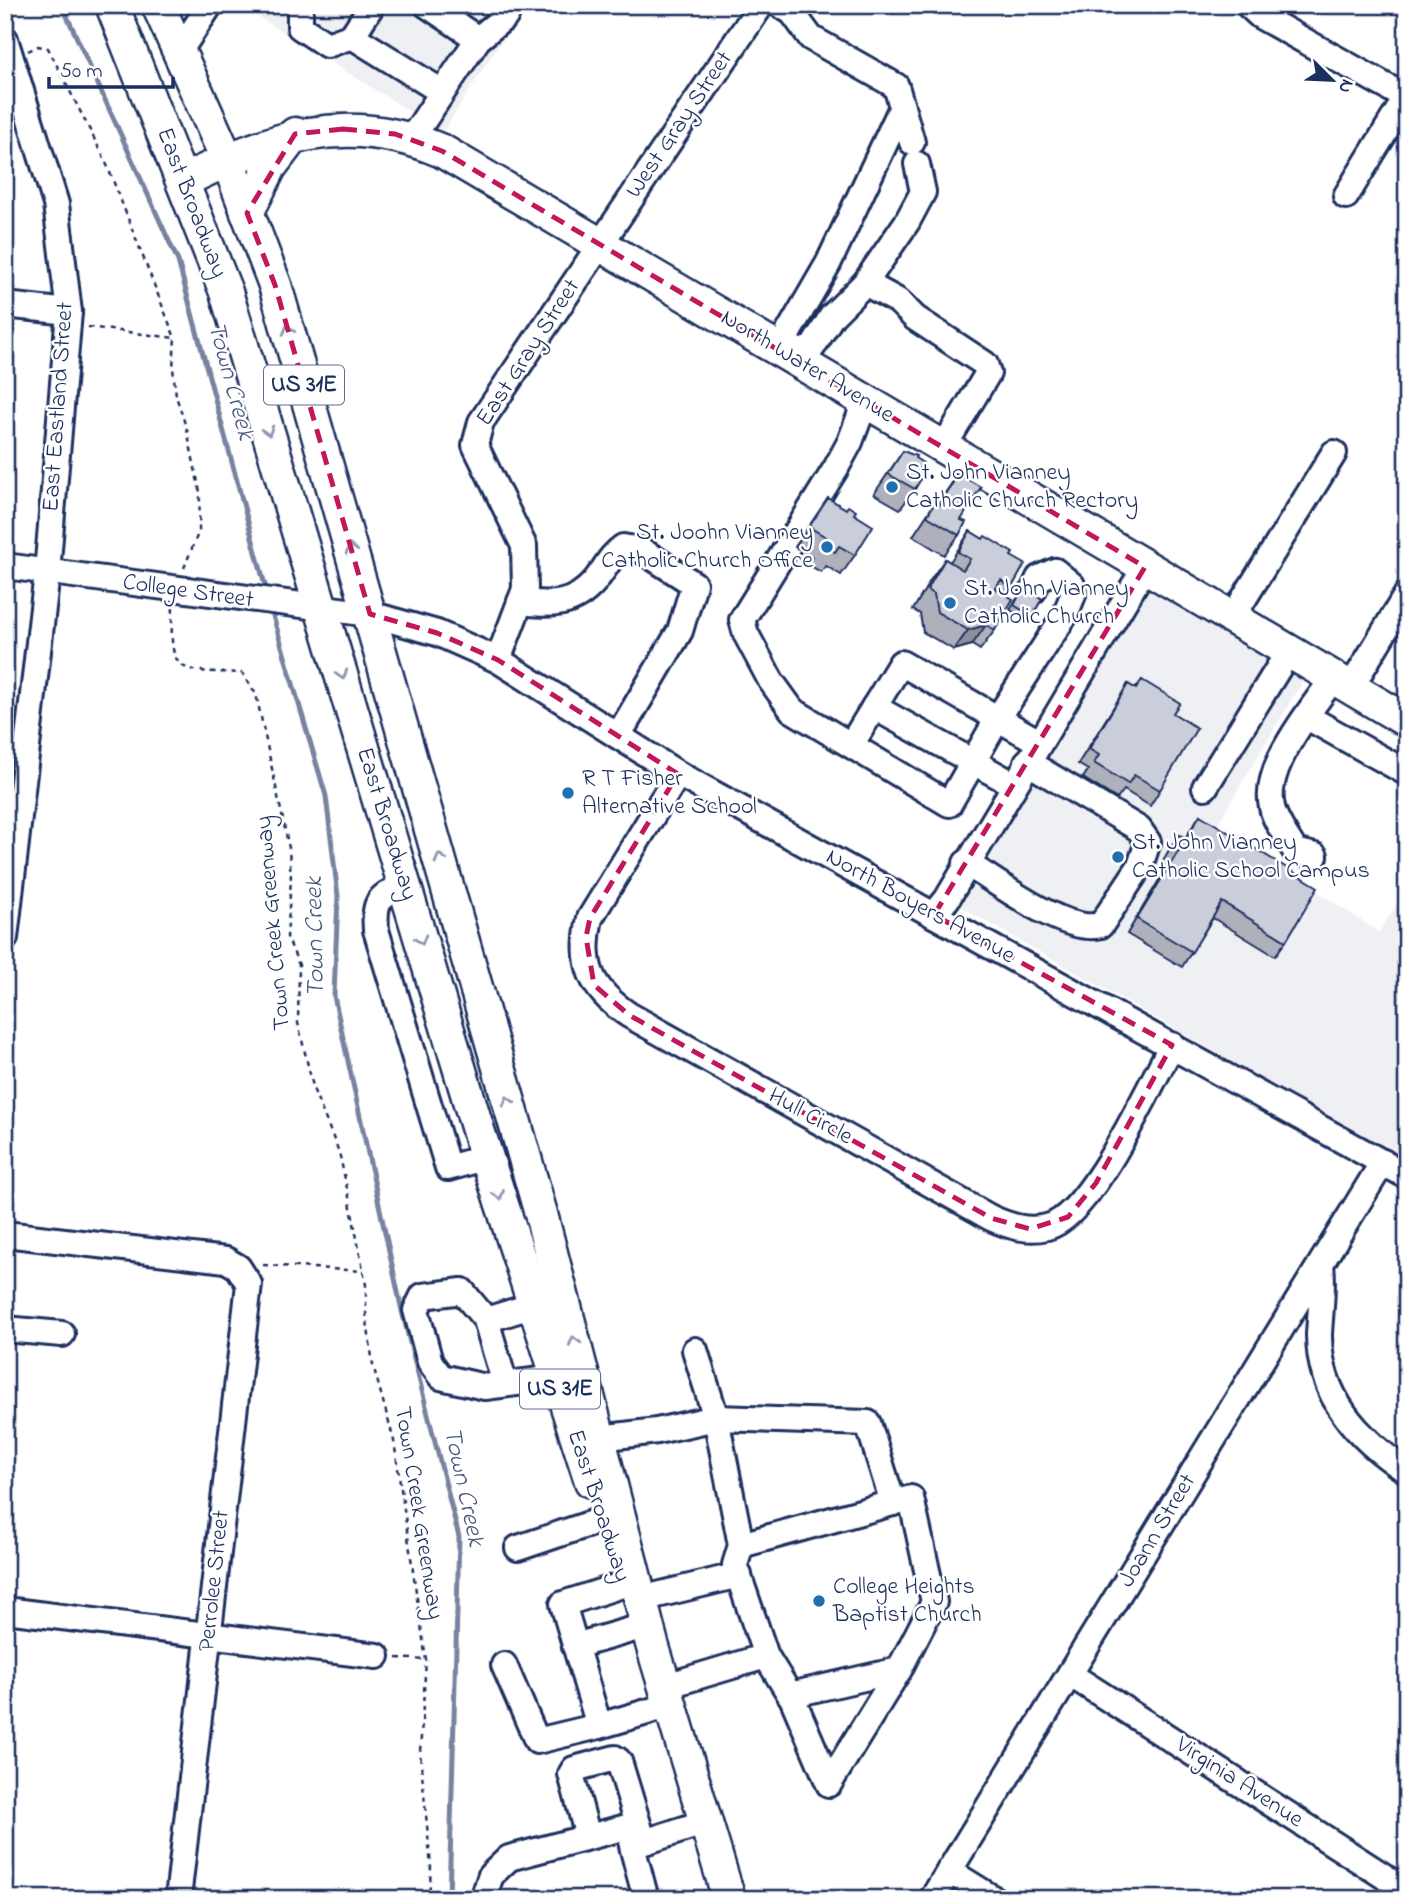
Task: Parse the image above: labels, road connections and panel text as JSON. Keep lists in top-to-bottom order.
{
  "streets": {
    "main road": ["East Broadway", "North Water Avenue", "US 31E"],
    "street": [
      "West Gray Street",
      "East Gray Street",
      "East Eastland Street",
      "College Street",
      "North Boyers Avenue",
      "Hull Circle",
      "Joann Street",
      "Perrolee Street",
      "Virginia Avenue"
    ],
    "path": ["Town Creek Greenway"]
  },
  "crossings": [
    ["West Gray Street", "East Gray Street"],
    ["West Gray Street", "North Water Avenue"],
    ["East Broadway", "North Water Avenue"],
    ["East Broadway", "College Street"],
    ["East Gray Street", "North Water Avenue"],
    ["East Gray Street", "North Boyers Avenue"],
    ["East Eastland Street", "College Street"],
    ["East Eastland Street", "Town Creek Greenway"],
    ["College Street", "North Boyers Avenue"],
    ["College Street", "Town Creek Greenway"],
    ["North Boyers Avenue", "Hull Circle"],
    ["North Boyers Avenue", "Joann Street"],
    ["Joann Street", "Virginia Avenue"]
  ],
  "water": ["Town Creek"],
  "places": [
    "St. John Vianney Catholic Church Rectory",
    "St. Joohn Vianney Catholic Church Office",
    "St. John Vianney Catholic Church",
    "R T Fisher Alternative School",
    "St. John Vianney Catholic School Campus",
    "College Heights Baptist Church"
  ],
  "scale_bar": "50 m",
  "north": "bottom right"
}
